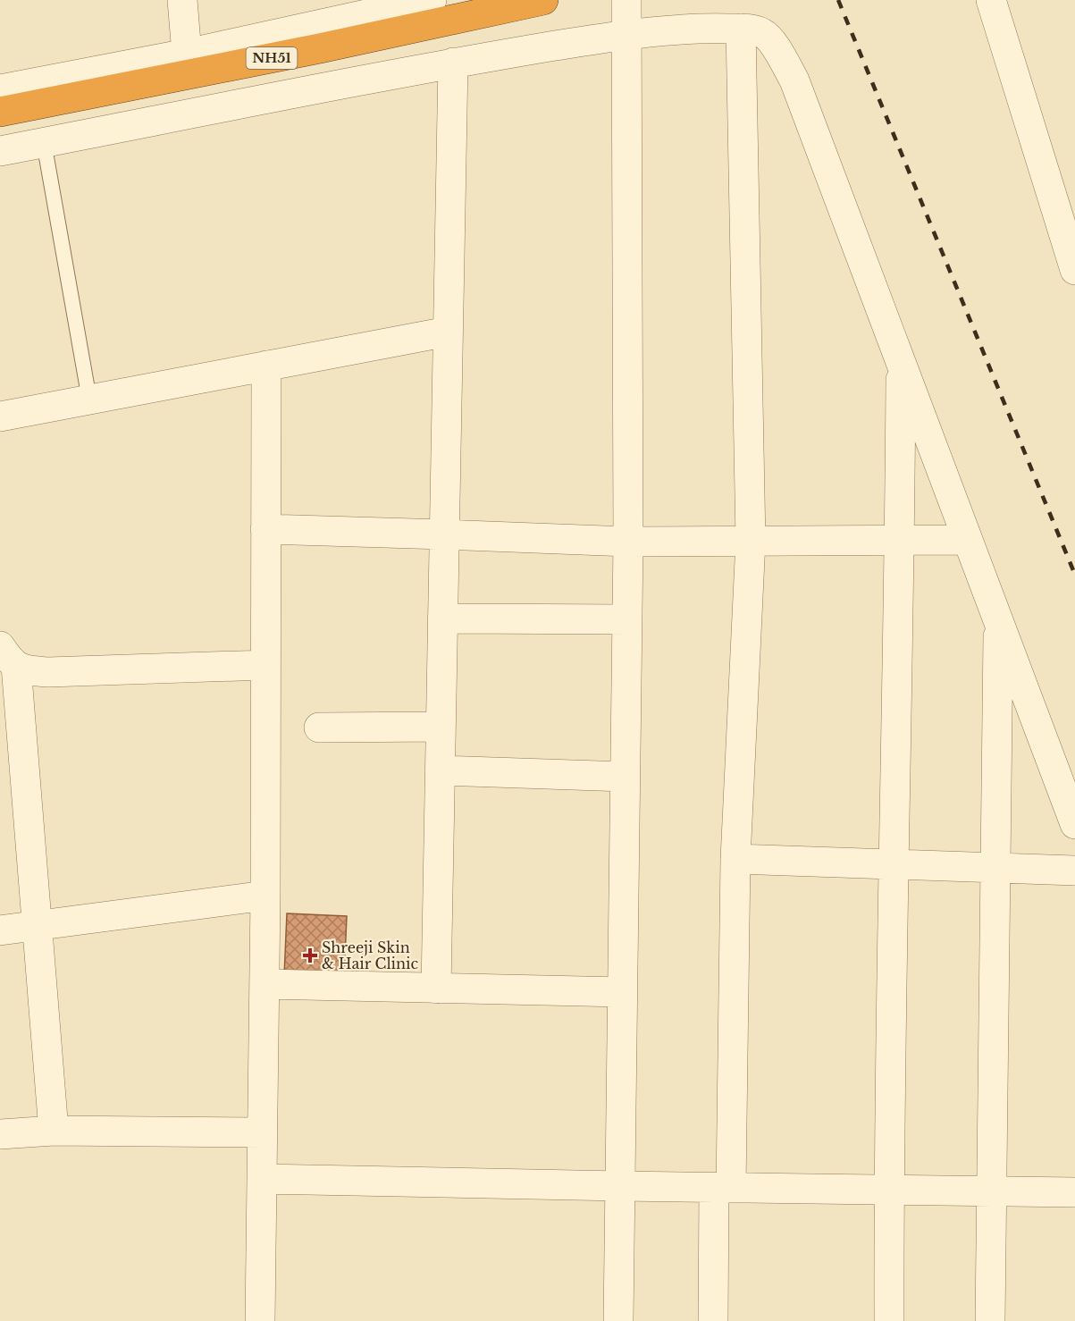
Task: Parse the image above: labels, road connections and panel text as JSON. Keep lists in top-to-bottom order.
{
  "streets": {
    "highway": ["NH51"]
  },
  "places": {
    "health": ["Shreeji Skin & Hair Clinic"]
  }
}
